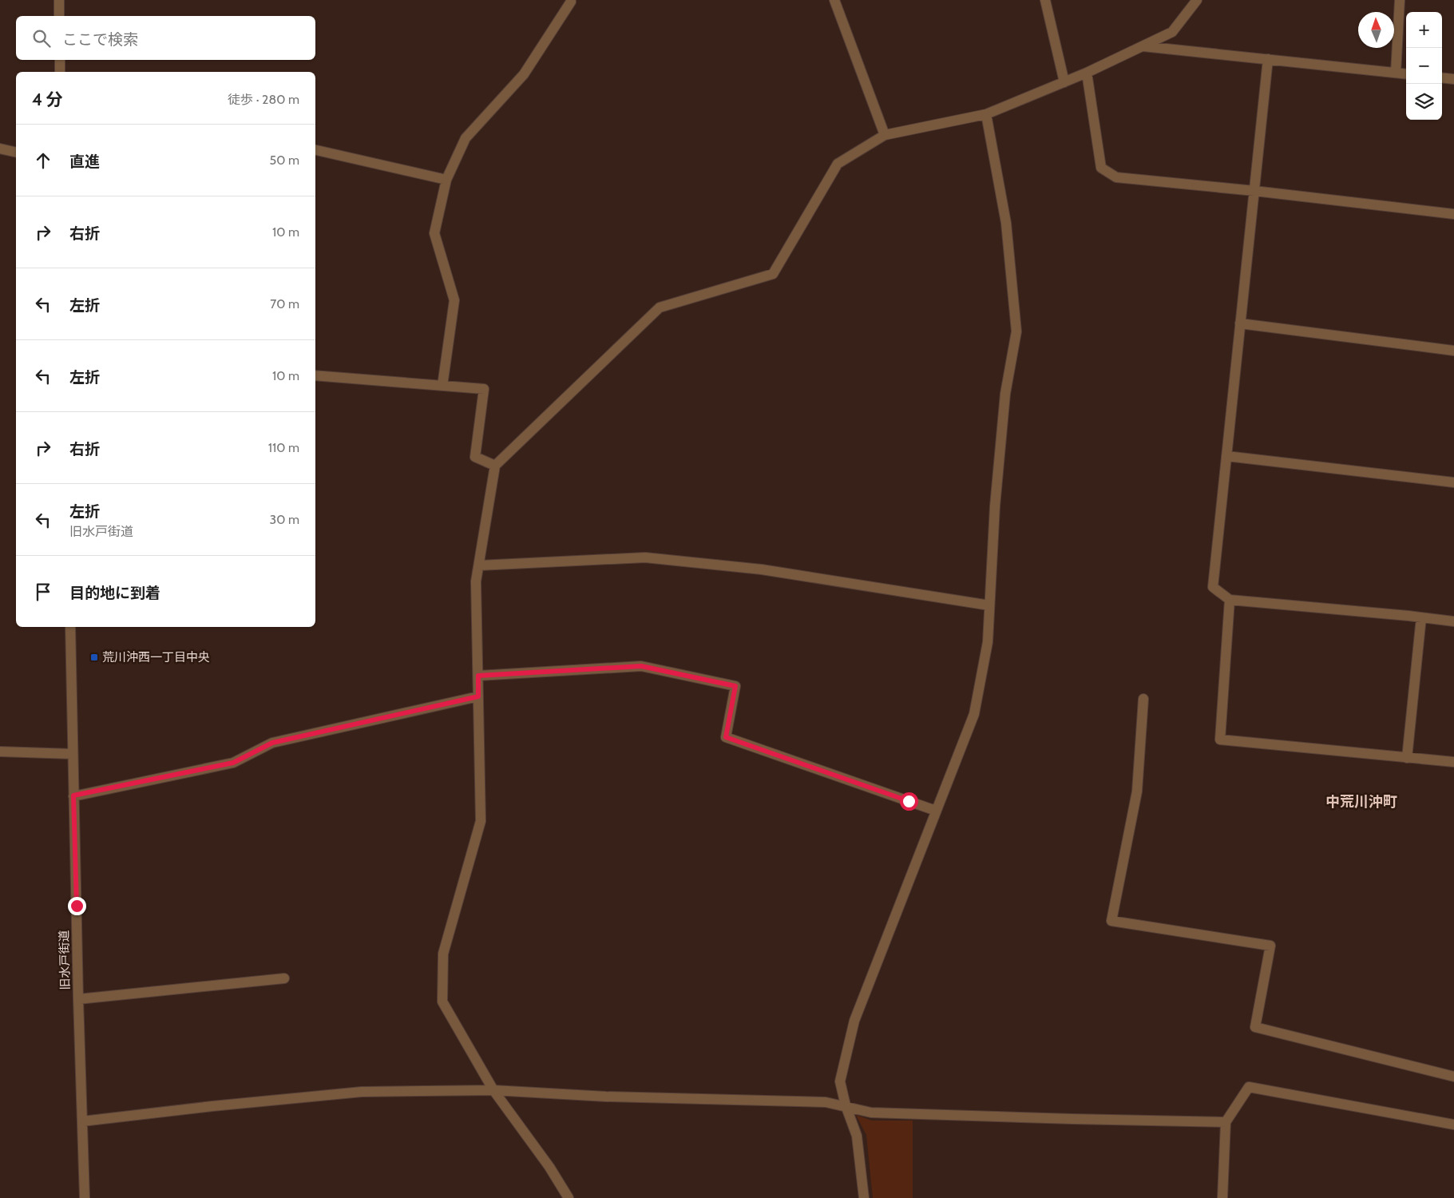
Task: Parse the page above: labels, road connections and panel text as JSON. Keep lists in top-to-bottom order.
{
  "streets": {
    "street": ["旧水戸街道"]
  },
  "districts": ["中荒川沖町"],
  "places": {
    "transit": ["荒川沖西一丁目中央"]
  },
  "north": "top",
  "page": {
    "map_buttons": ["+", "−"],
    "search": "ここで検索",
    "heading": ["4 分", "徒歩 · 280 m"],
    "list": [
      ["直進", "50 m"],
      ["右折", "10 m"],
      ["左折", "70 m"],
      ["左折", "10 m"],
      ["右折", "110 m"],
      ["左折", "旧水戸街道", "30 m"],
      "目的地に到着"
    ]
  }
}
